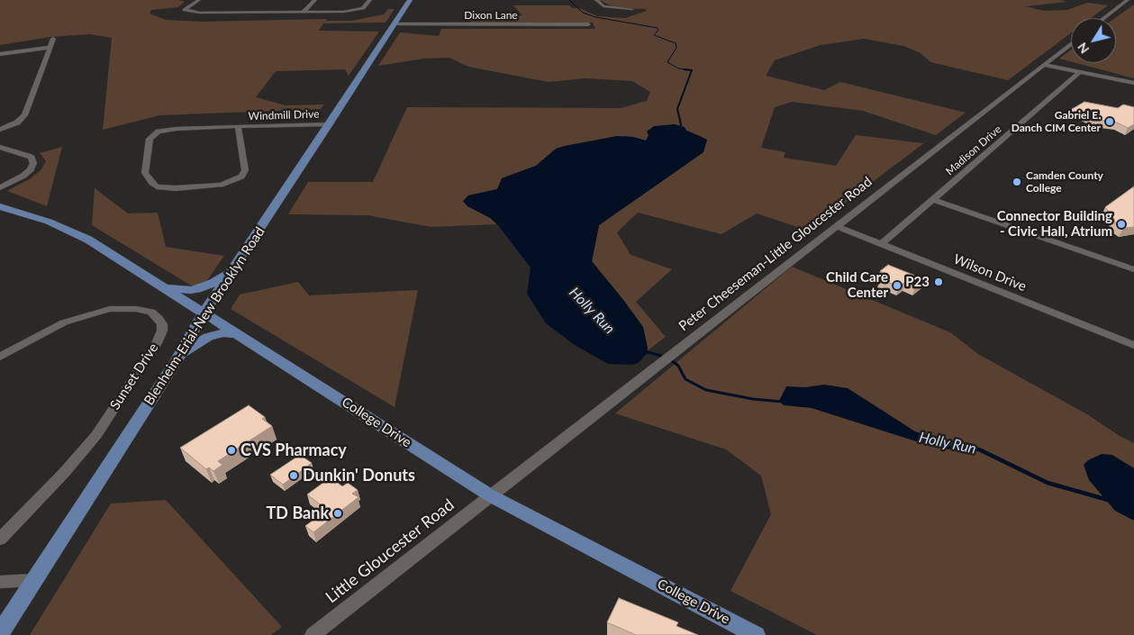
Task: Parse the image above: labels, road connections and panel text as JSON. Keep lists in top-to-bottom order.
{
  "streets": {
    "main road": ["Blenheim-Erial-New Brooklyn Road", "College Drive"],
    "street": [
      "Dixon Lane",
      "Windmill Drive",
      "Madison Drive",
      "Peter Cheeseman-Little Gloucester Road",
      "Wilson Drive",
      "Sunset Drive",
      "Little Gloucester Road"
    ]
  },
  "crossings": [
    ["Dixon Lane", "Blenheim-Erial-New Brooklyn Road"],
    ["Windmill Drive", "Blenheim-Erial-New Brooklyn Road"],
    ["Madison Drive", "Wilson Drive"],
    ["Peter Cheeseman-Little Gloucester Road", "Wilson Drive"],
    ["Peter Cheeseman-Little Gloucester Road", "College Drive"],
    ["Peter Cheeseman-Little Gloucester Road", "Little Gloucester Road"],
    ["Blenheim-Erial-New Brooklyn Road", "College Drive"],
    ["College Drive", "Little Gloucester Road"]
  ],
  "water": ["Holly Run"],
  "places": [
    "Gabriel E. Danch CIM Center",
    "Camden County College",
    "Connector Building - Civic Hall, Atrium",
    "P23",
    "Child Care Center",
    "CVS Pharmacy",
    "Dunkin' Donuts",
    "TD Bank"
  ],
  "north": "bottom left"
}
